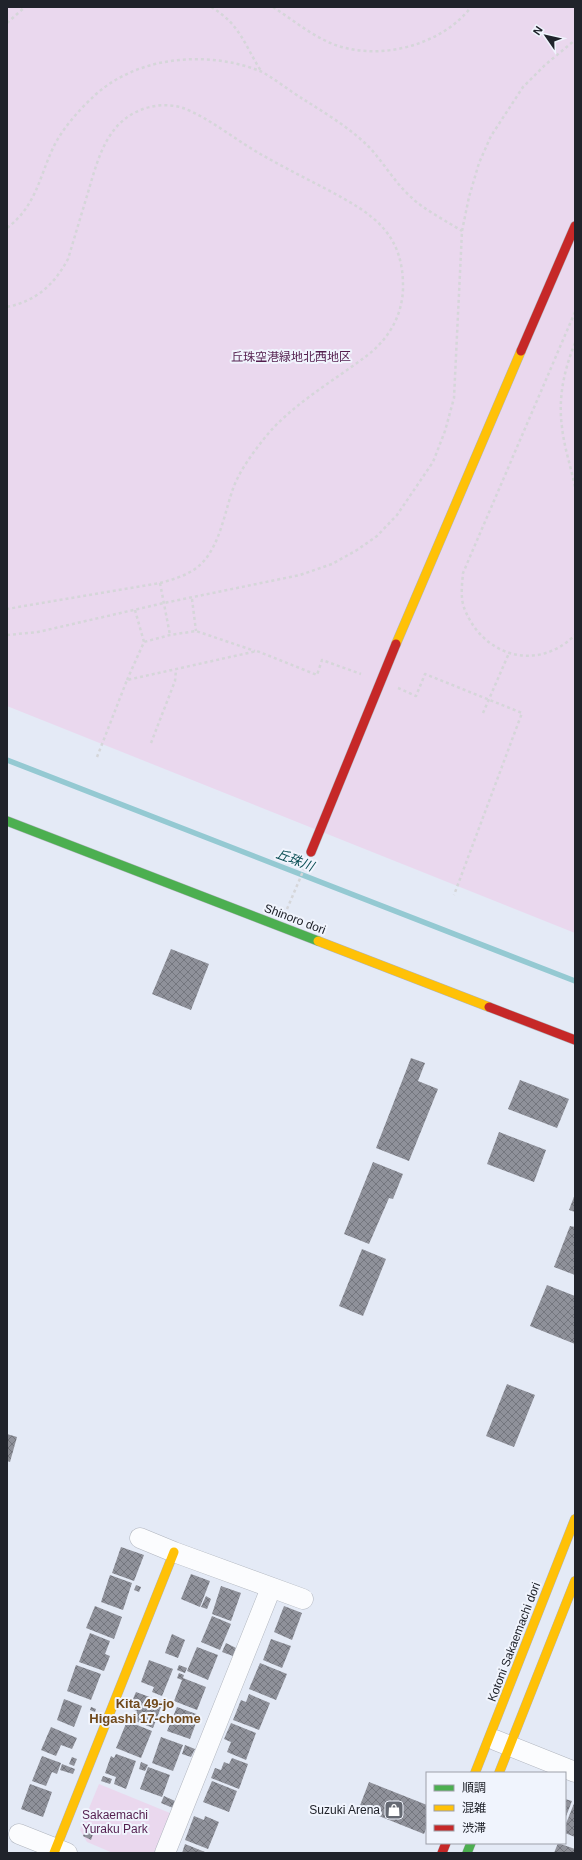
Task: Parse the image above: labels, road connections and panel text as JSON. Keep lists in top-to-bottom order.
{
  "streets": {
    "street": ["Shinoro dori", "Kotoni Sakaemachi dori"]
  },
  "districts": ["Kita 49-jo Higashi 17-chome"],
  "water": ["丘珠川"],
  "parks": ["丘珠空港緑地北西地区", "Sakaemachi Yuraku Park"],
  "places": {
    "shop": ["Suzuki Arena"]
  },
  "legend": ["順調", "混雑", "渋滞"],
  "north": "top left"
}
